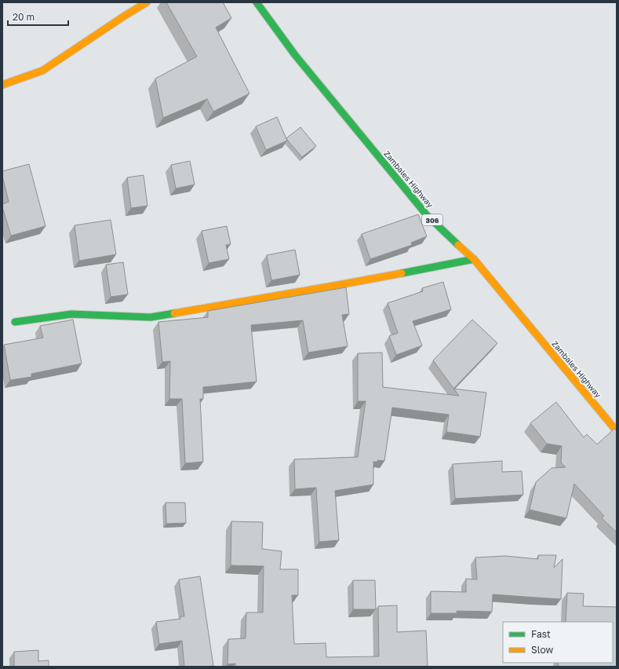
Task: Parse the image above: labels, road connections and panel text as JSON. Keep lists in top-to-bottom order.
{
  "streets": {
    "street": ["Zambales Highway", "306"]
  },
  "legend": ["Fast", "Slow"],
  "scale_bar": "20 m"
}
